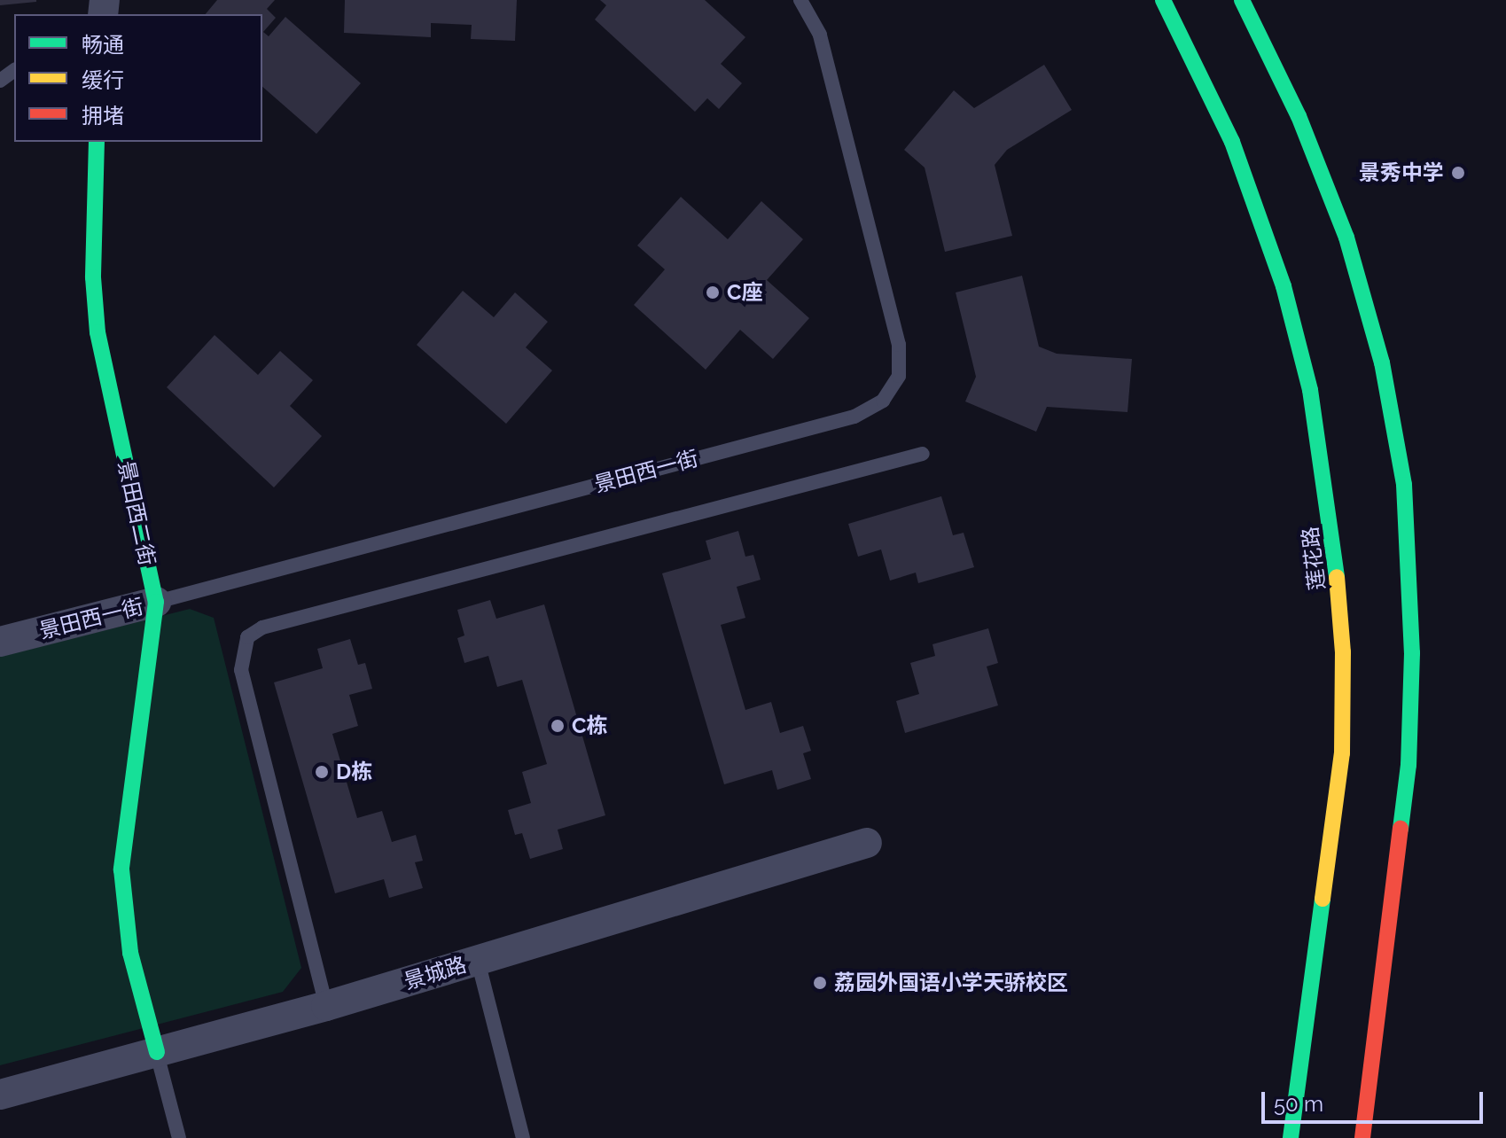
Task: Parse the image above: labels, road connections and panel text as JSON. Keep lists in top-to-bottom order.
{
  "streets": {
    "main road": ["景田西二街", "莲花路"],
    "street": ["景田西一街", "景城路"]
  },
  "crossings": [
    ["景田西一街", "景田西二街"],
    ["景田西二街", "景城路"]
  ],
  "places": [
    "景秀中学",
    "C座",
    "C栋",
    "D栋",
    "荔园外国语小学天骄校区"
  ],
  "legend": ["畅通", "缓行", "拥堵"],
  "scale_bar": "50 m"
}
